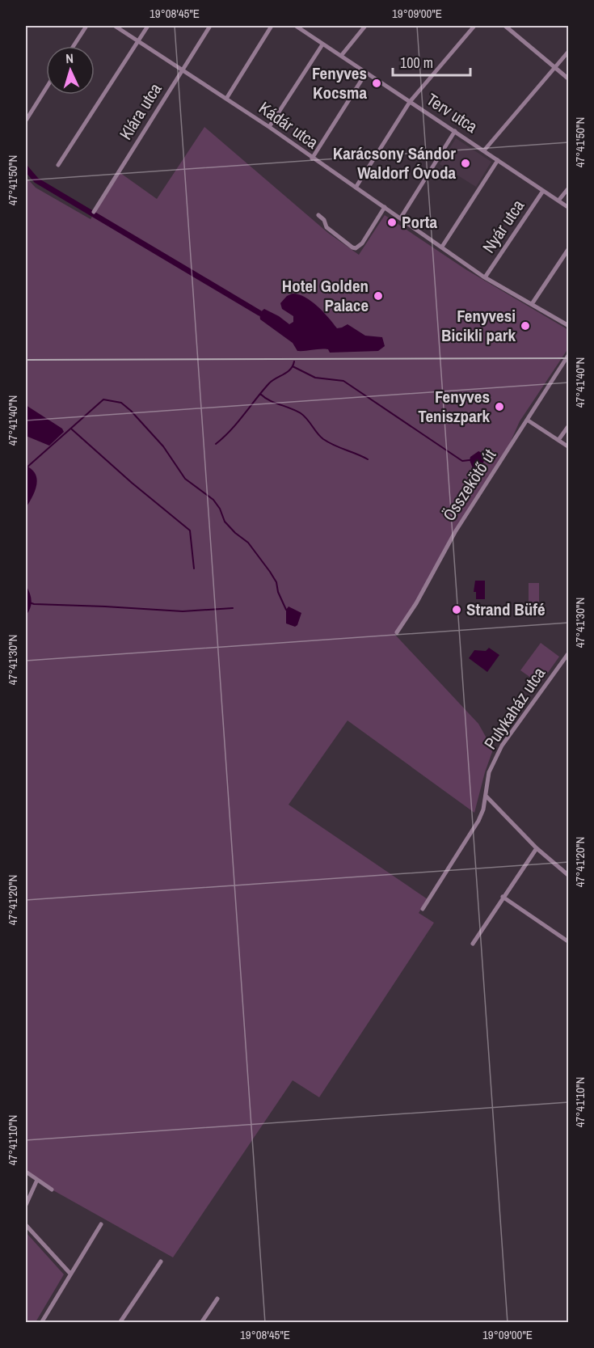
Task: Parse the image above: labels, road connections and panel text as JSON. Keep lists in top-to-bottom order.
{
  "streets": {
    "street": [
      "Klára utca",
      "Terv utca",
      "Kádár utca",
      "Nyár utca",
      "Összekötő út",
      "Pulykaház utca"
    ]
  },
  "crossings": [
    ["Klára utca", "Kádár utca"],
    ["Terv utca", "Nyár utca"],
    ["Kádár utca", "Nyár utca"]
  ],
  "places": [
    "Fenyves Kocsma",
    "Karácsony Sándor Waldorf Óvoda",
    "Porta",
    "Hotel Golden Palace",
    "Fenyvesi Bicikli park",
    "Fenyves Teniszpark",
    "Strand Büfé"
  ],
  "scale_bar": "100 m",
  "north": "top",
  "coordinates": [
    "19°08'45\"E",
    "19°09'00\"E",
    "47°41'50\"N",
    "47°41'40\"N",
    "47°41'30\"N",
    "47°41'20\"N",
    "47°41'10\"N"
  ]
}
